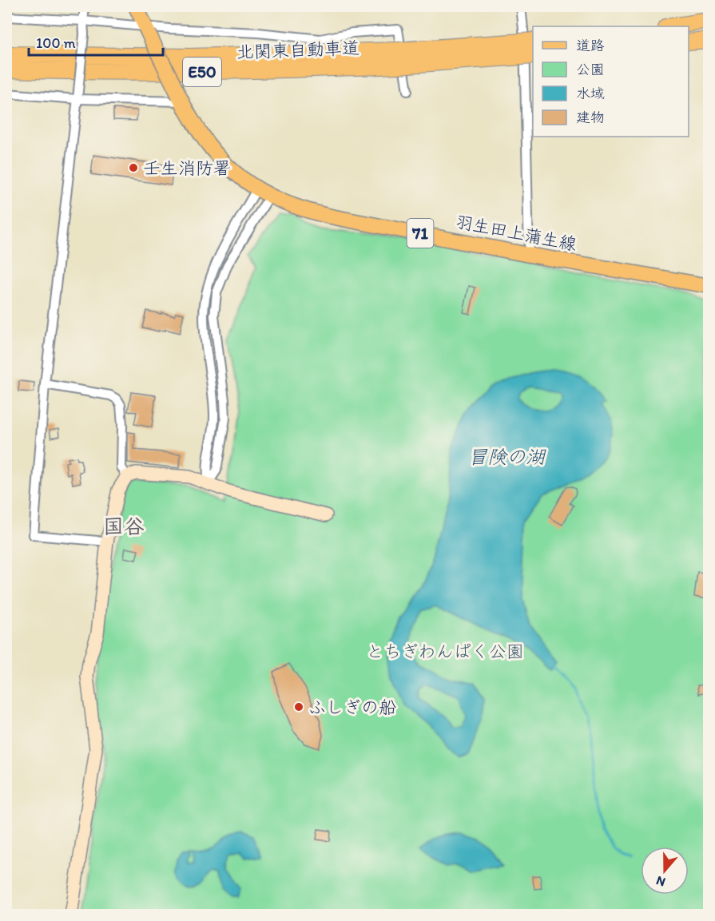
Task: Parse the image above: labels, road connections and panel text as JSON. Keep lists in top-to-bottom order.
{
  "streets": {
    "highway": ["北関東自動車道", "E50"],
    "main road": ["羽生田上蒲生線", "71"]
  },
  "districts": ["国谷"],
  "water": ["冒険の湖"],
  "parks": ["とちぎわんぱく公園"],
  "places": ["壬生消防署", "ふしぎの船"],
  "legend": [
    "道路",
    "公園",
    "水域",
    "建物"
  ],
  "scale_bar": "100 m",
  "north": "bottom"
}
